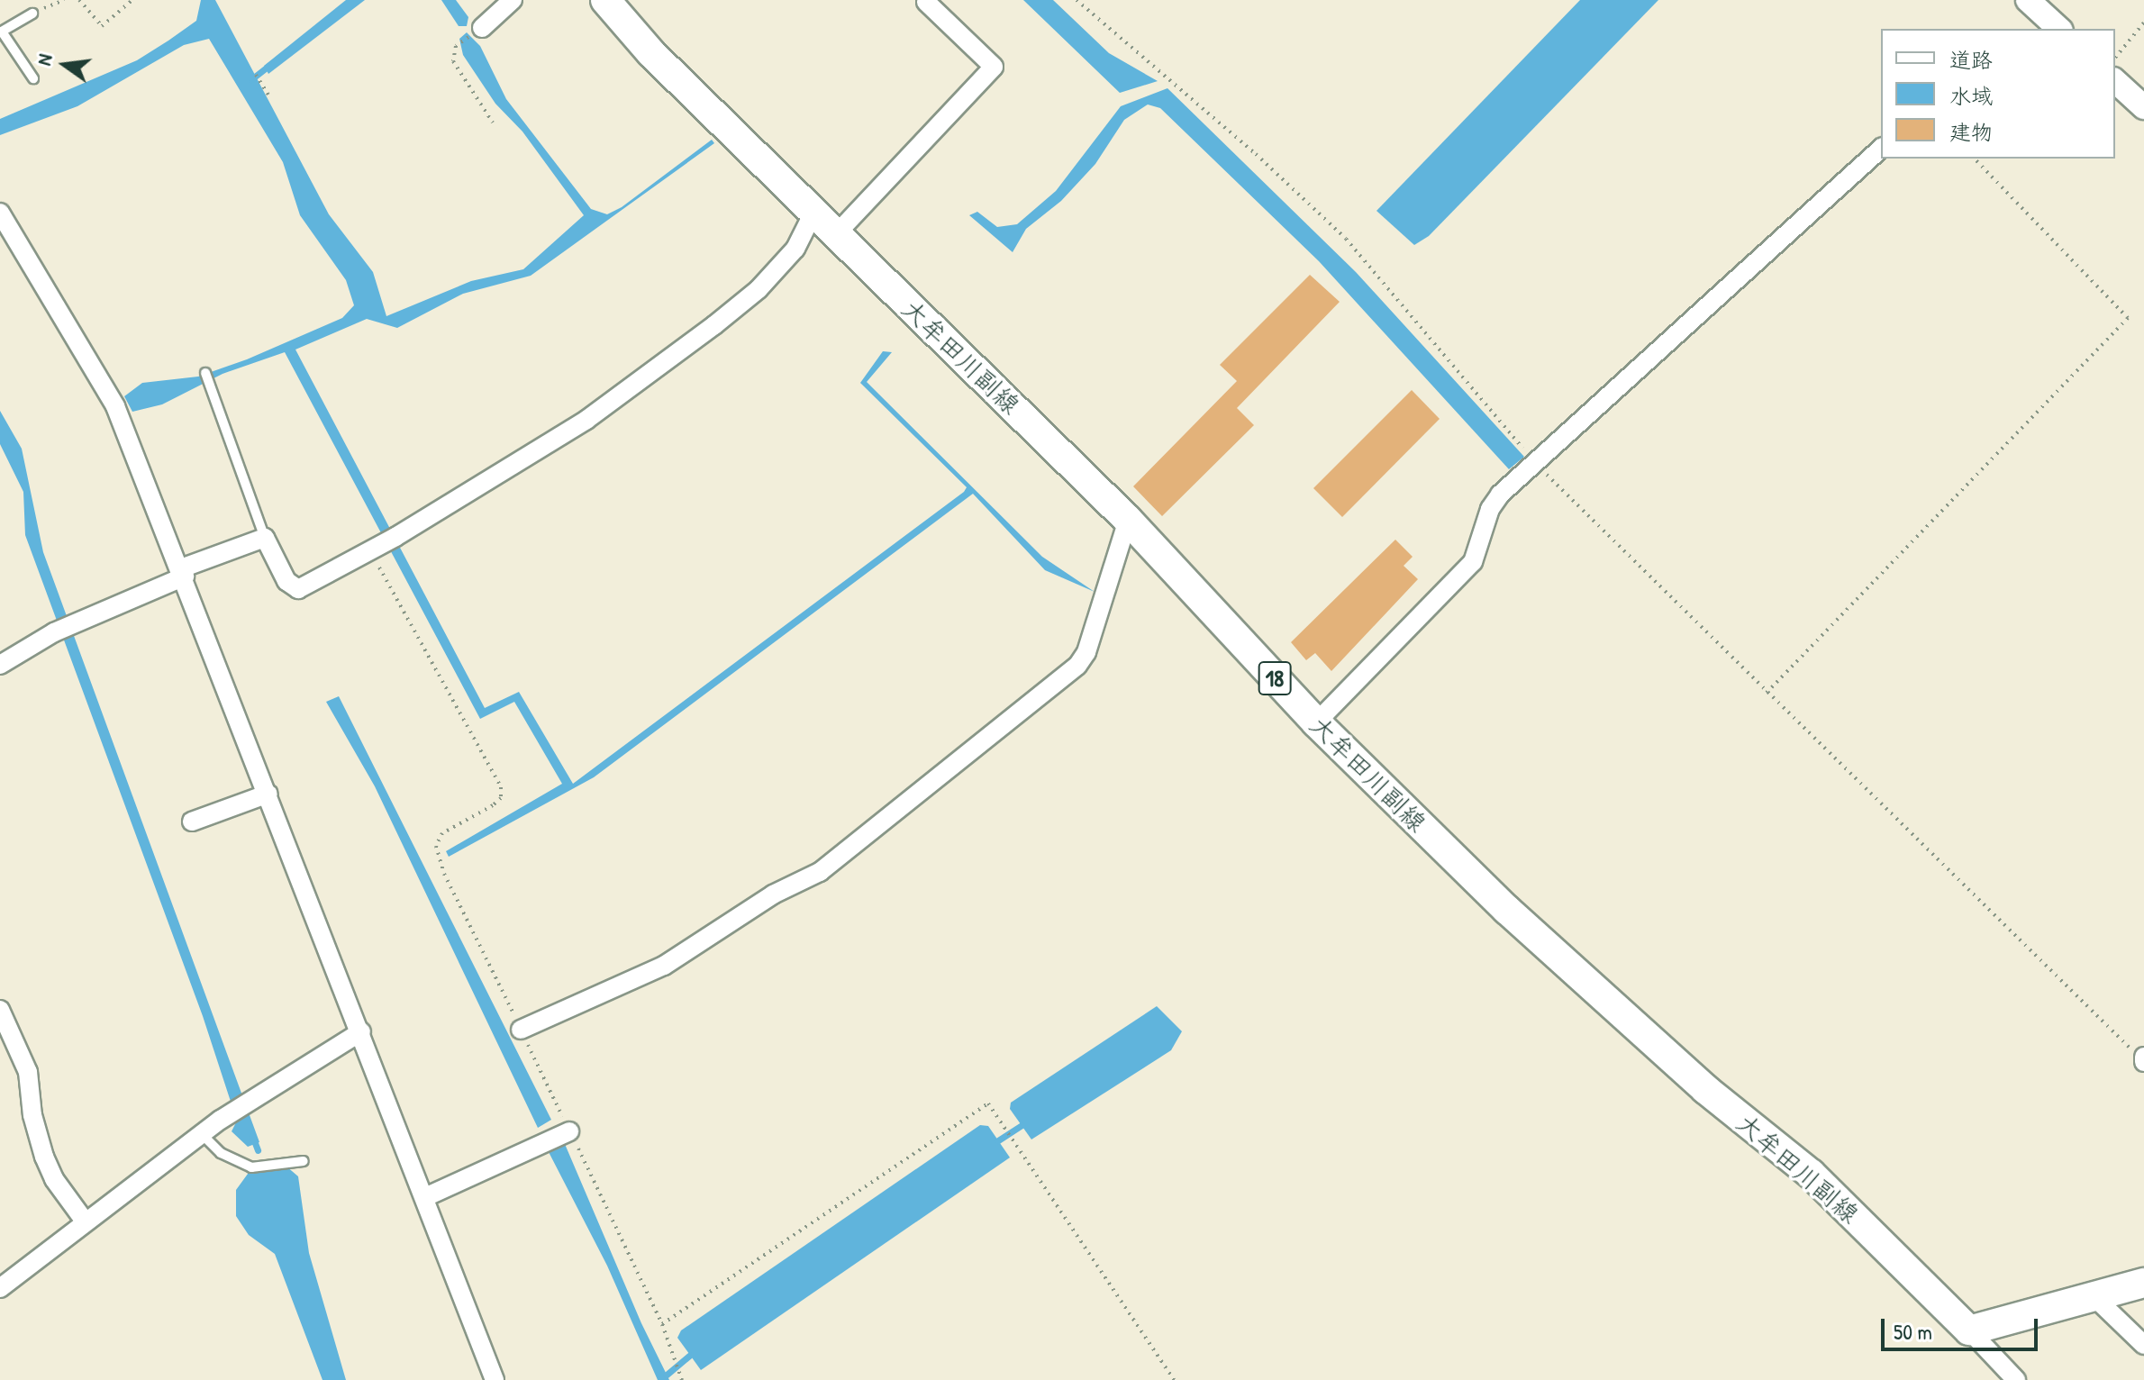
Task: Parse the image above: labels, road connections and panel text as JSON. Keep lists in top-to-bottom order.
{
  "streets": {
    "main road": ["大牟田川副線", "18"]
  },
  "legend": ["道路", "水域", "建物"],
  "scale_bar": "50 m",
  "north": "left"
}
